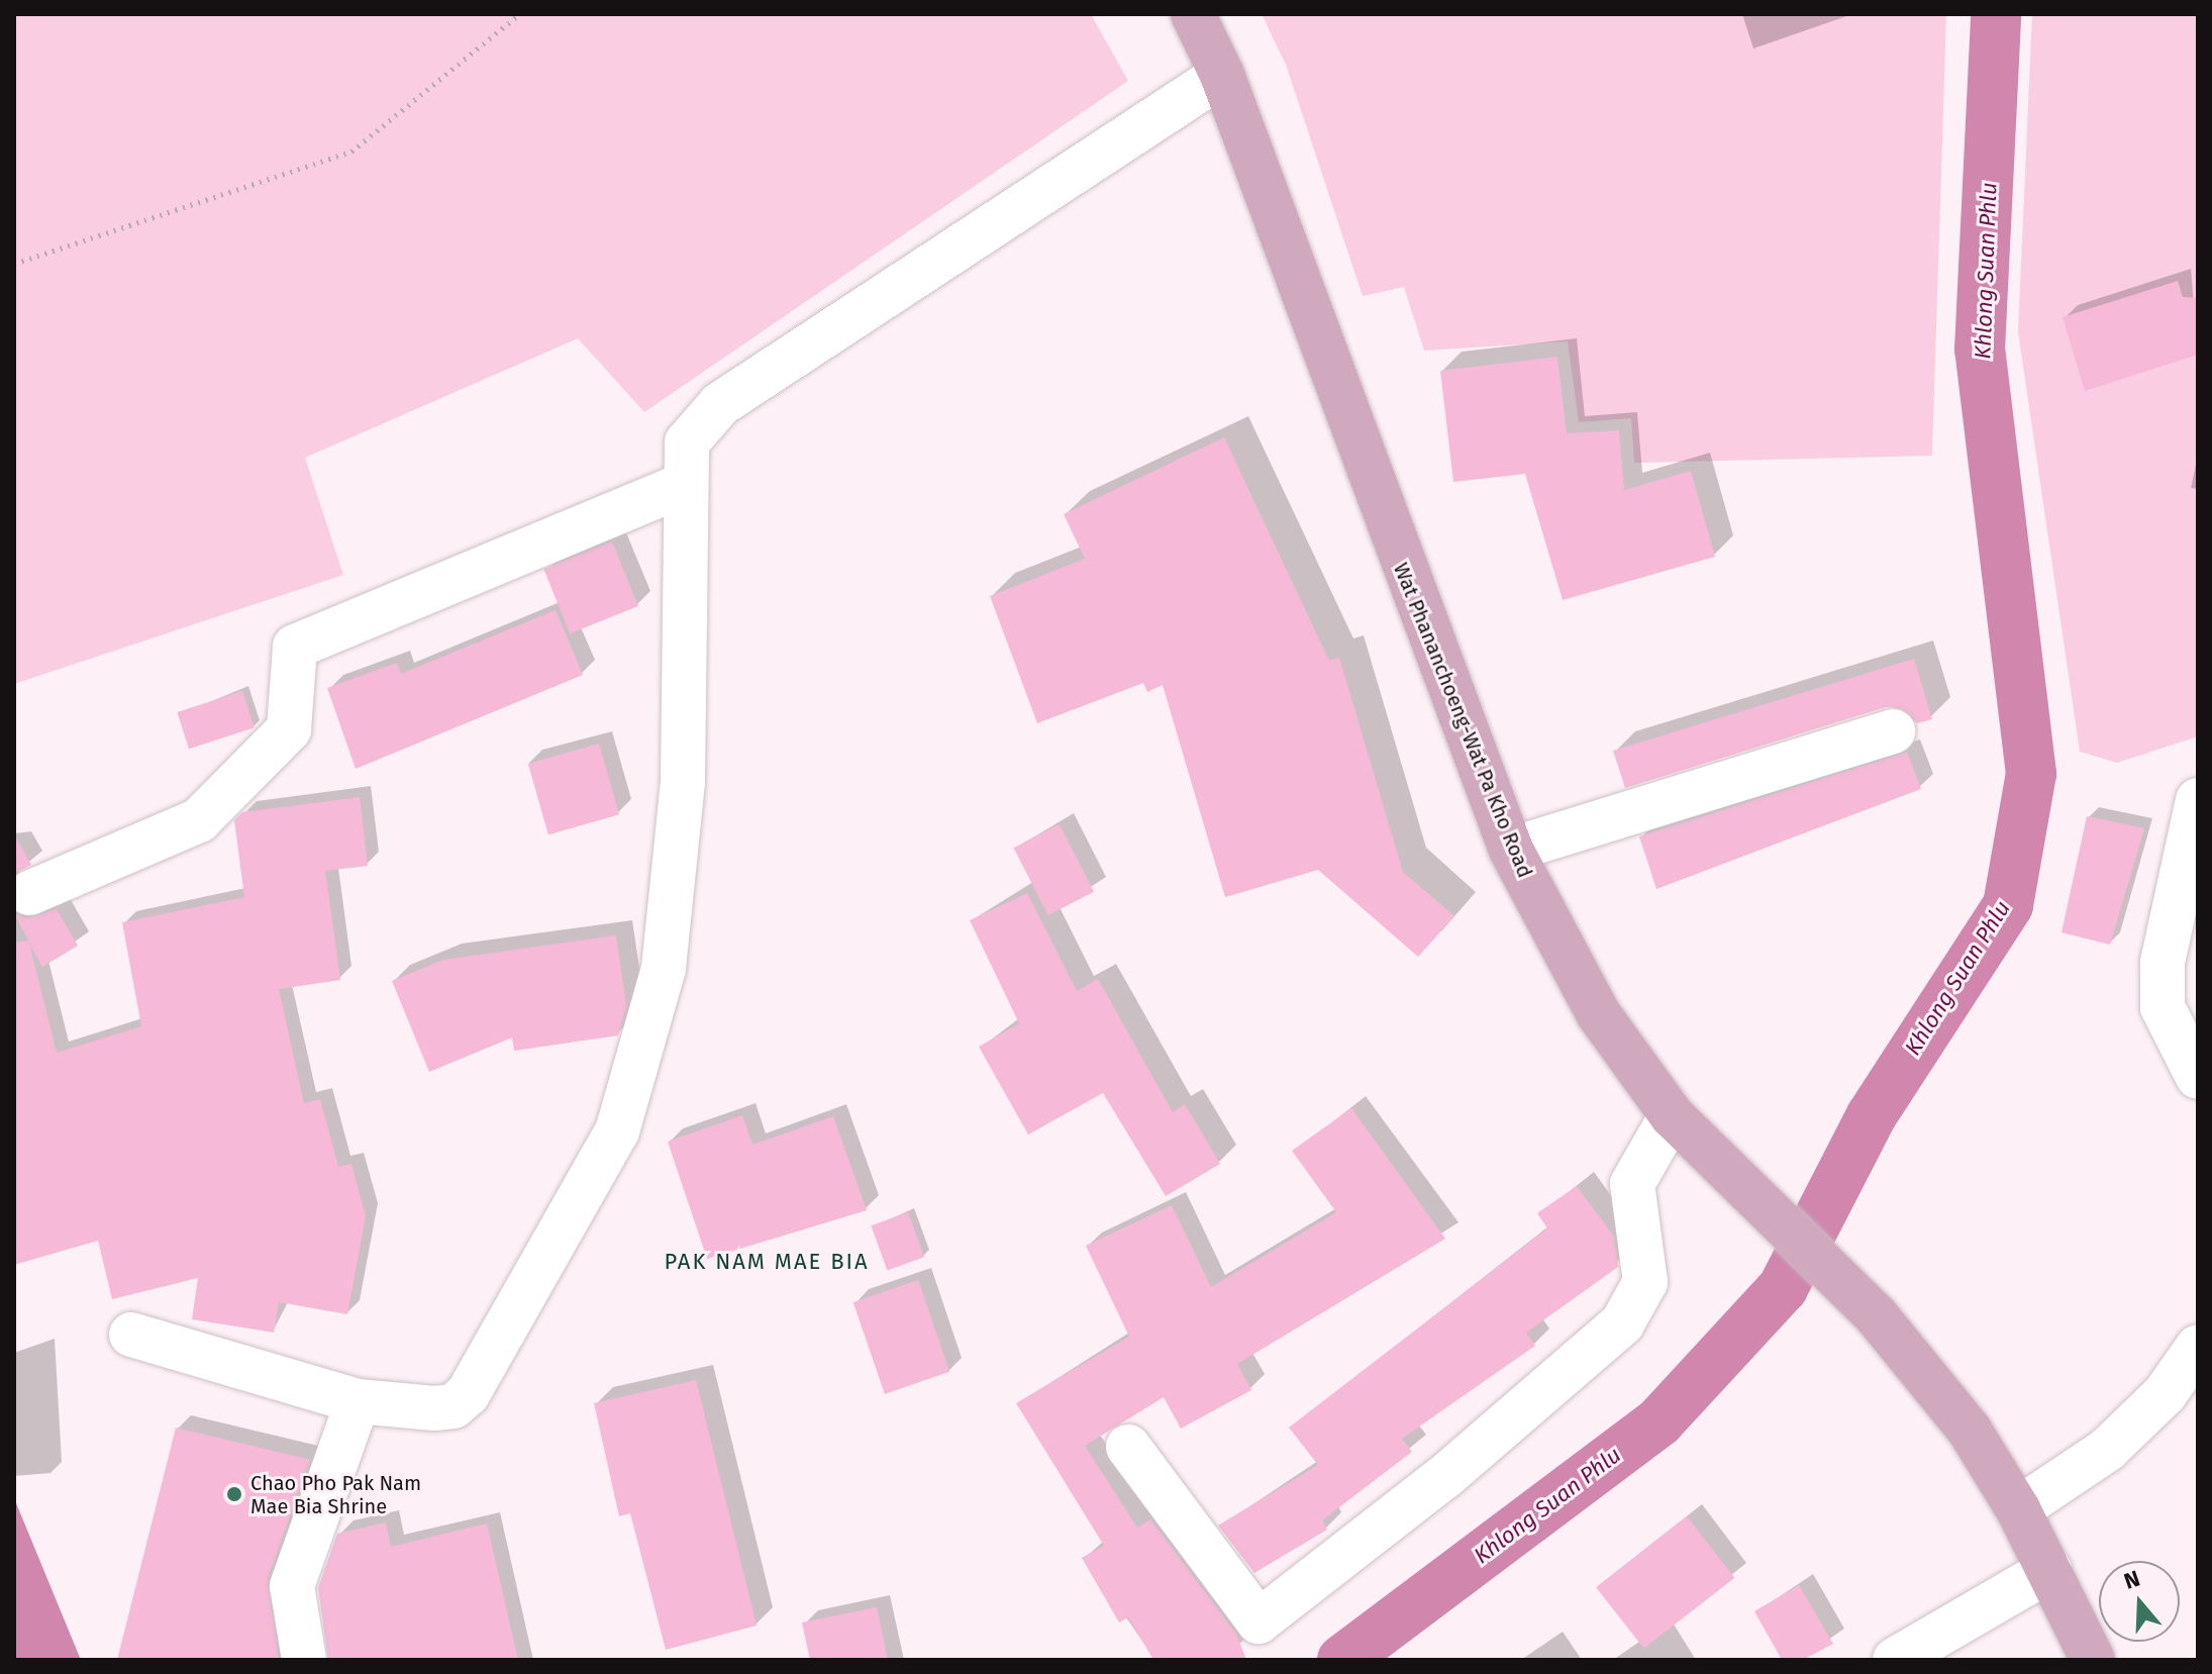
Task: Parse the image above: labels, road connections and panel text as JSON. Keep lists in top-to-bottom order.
{
  "streets": {
    "main road": ["Wat Phananchoeng-Wat Pa Kho Road"]
  },
  "districts": ["PAK NAM MAE BIA"],
  "water": ["Khlong Suan Phlu"],
  "places": ["Chao Pho Pak Nam Mae Bia Shrine"],
  "north": "top"
}
